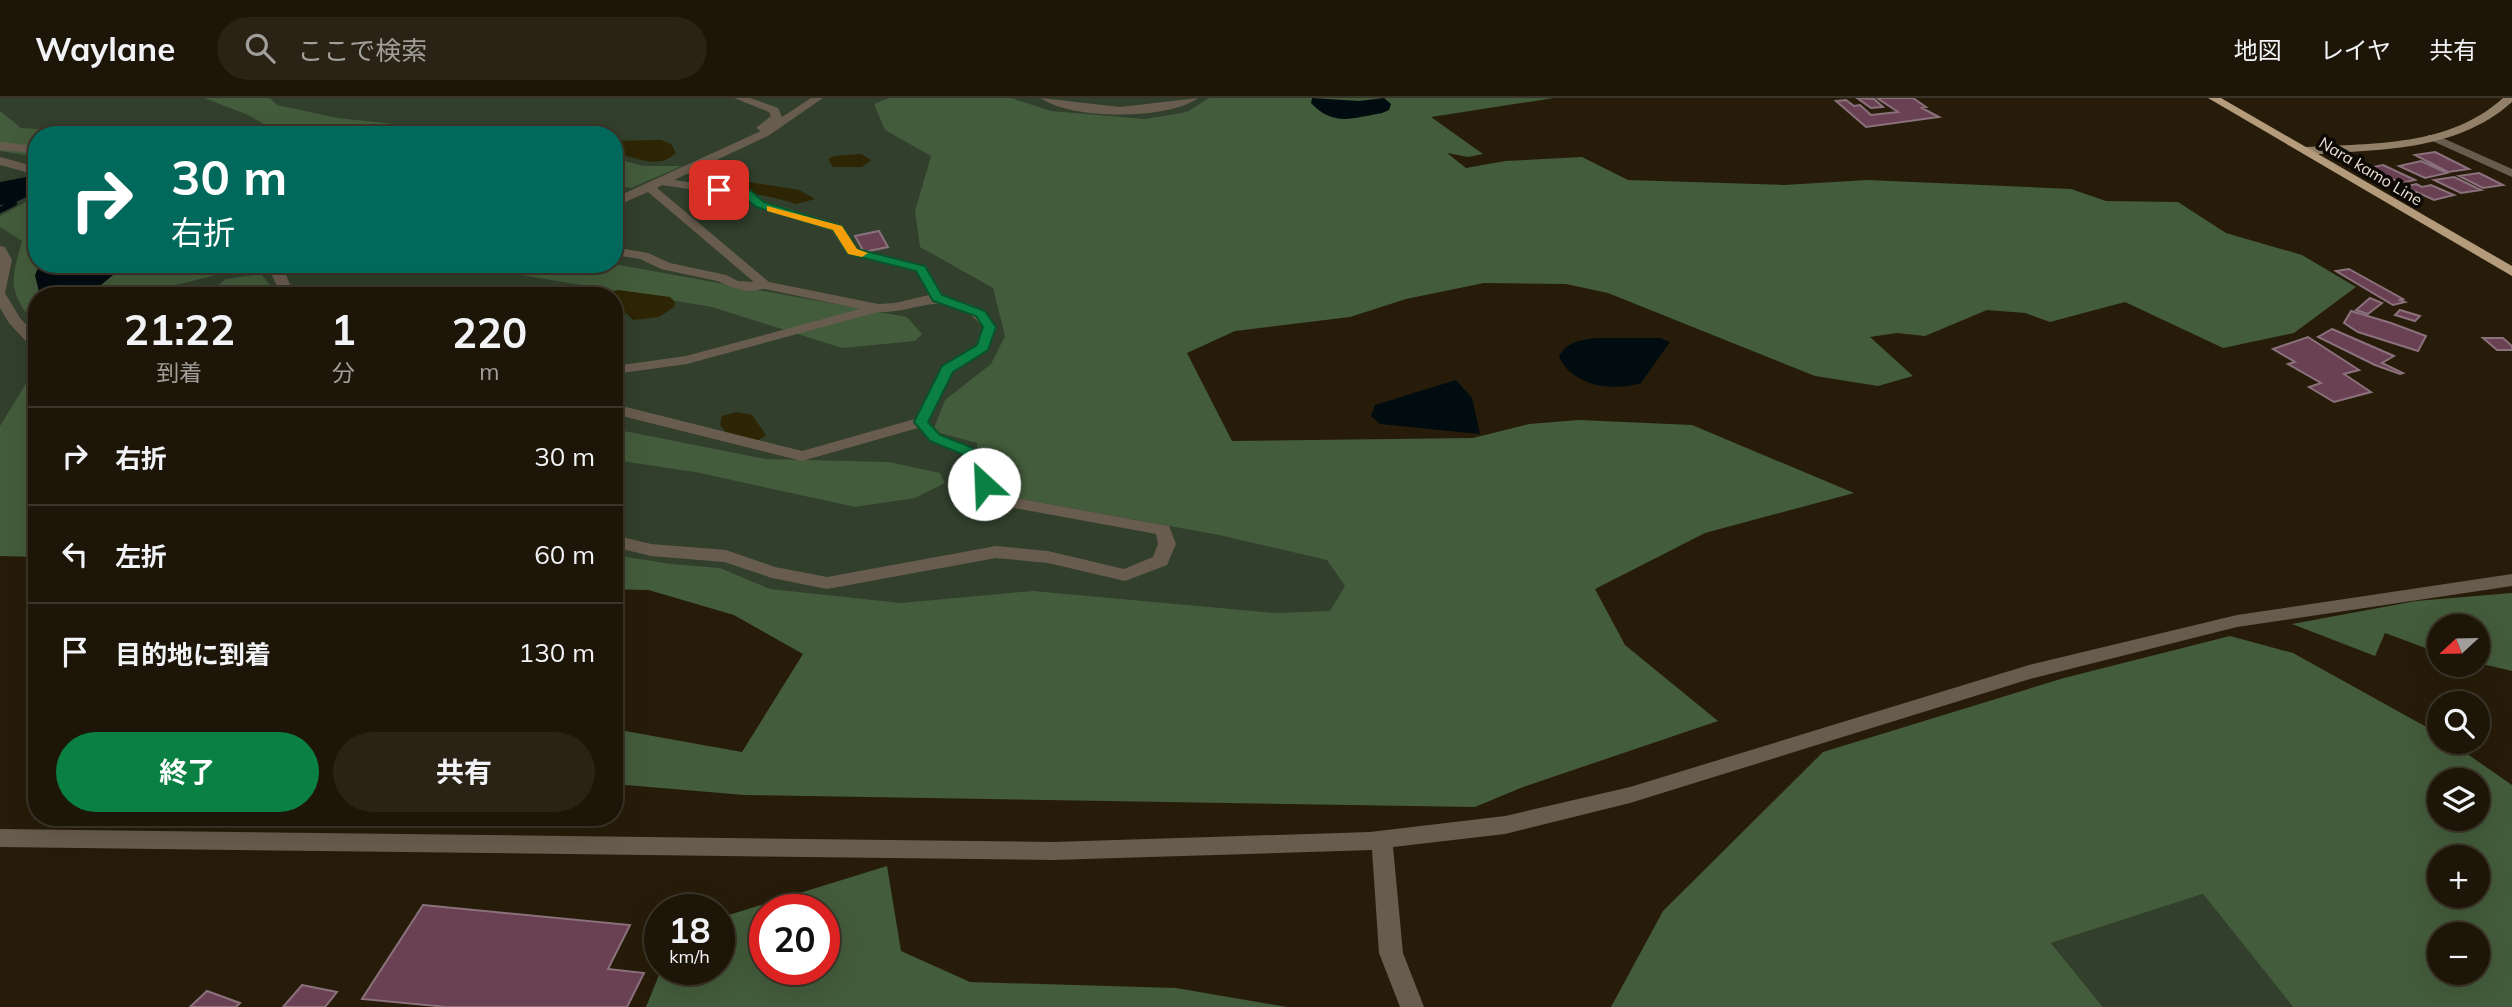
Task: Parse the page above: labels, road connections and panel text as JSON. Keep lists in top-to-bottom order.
{
  "streets": {
    "main road": ["Nara kamo Line"]
  },
  "north": "left",
  "page": {
    "header": "Waylane",
    "search": "ここで検索",
    "nav": ["地図", "レイヤ", "共有"],
    "turn": ["30 m", "右折"],
    "eta": [
      "21:22",
      "到着",
      "1",
      "分",
      "220",
      "m"
    ],
    "list": [
      {
        "name": "右折",
        "value": "30 m"
      },
      {
        "name": "左折",
        "value": "60 m"
      },
      {
        "name": "目的地に到着",
        "value": "130 m"
      }
    ],
    "map_buttons": ["+", "−"],
    "buttons": ["終了", "共有"],
    "speed": "18 km/h",
    "limit": "20"
  }
}
